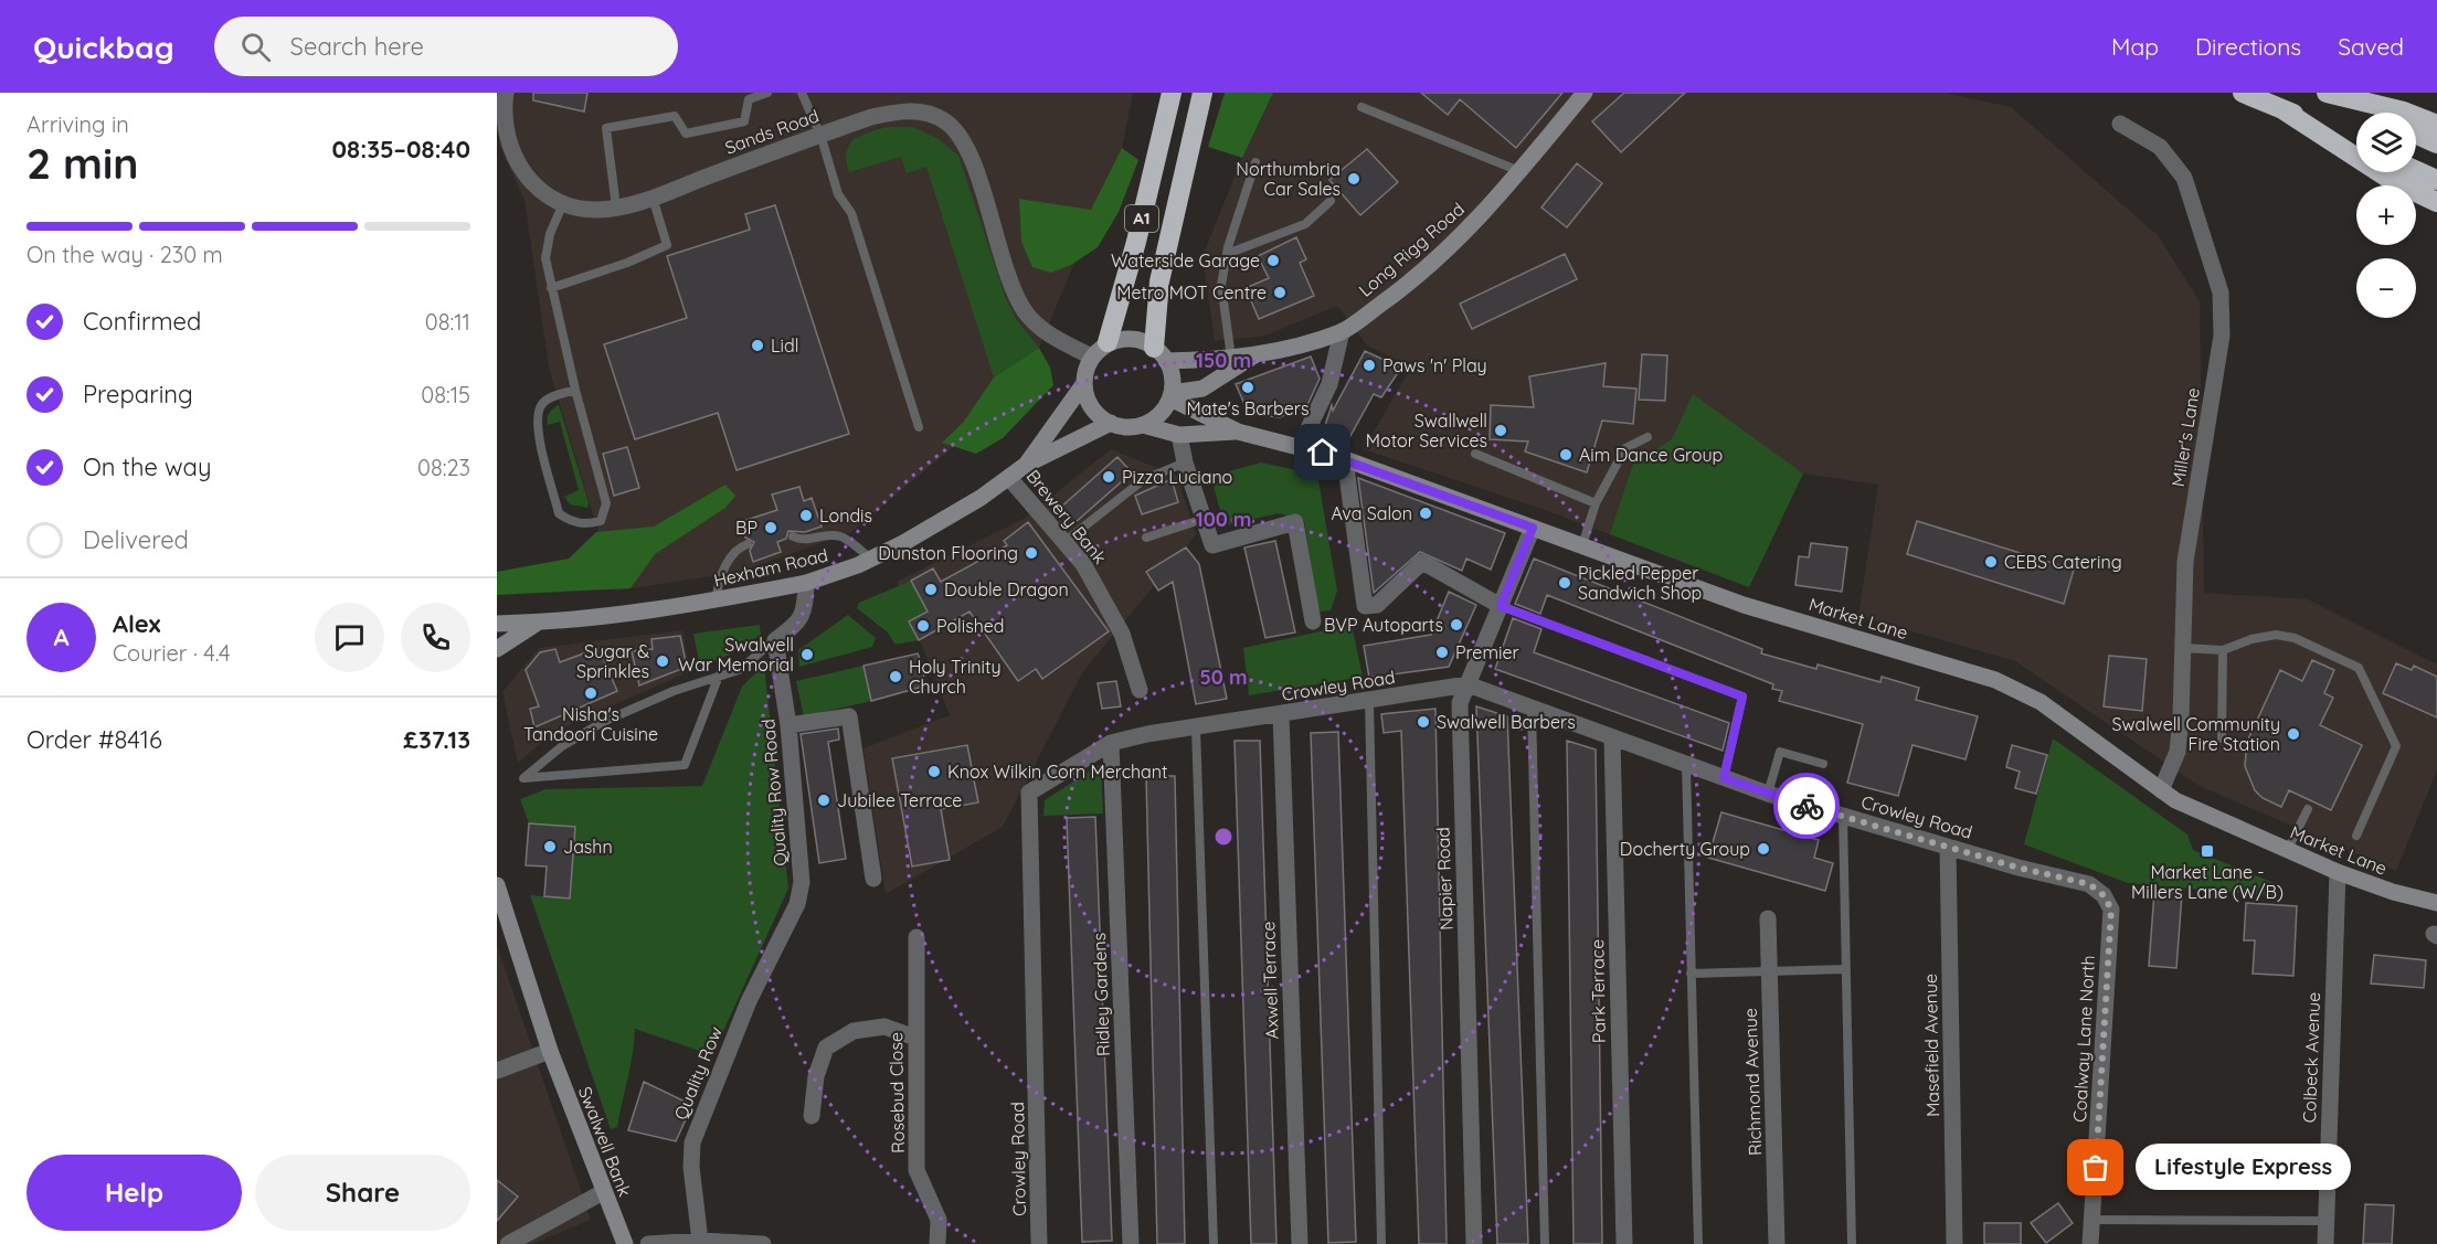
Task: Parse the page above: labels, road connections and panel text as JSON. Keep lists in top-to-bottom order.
{
  "streets": {
    "highway": ["A1"],
    "street": [
      "Sands Road",
      "Long Rigg Road",
      "Miller's Lane",
      "Brewery Bank",
      "Hexham Road",
      "Market Lane",
      "Crowley Road",
      "Quality Row Road",
      "Napier Road",
      "Axwell Terrace",
      "Park Terrace",
      "Ridley Gardens",
      "Coalway Lane North",
      "Masefield Avenue",
      "Colbeck Avenue",
      "Quality Row",
      "Richmond Avenue",
      "Rosebud Close",
      "Swalwell Bank"
    ]
  },
  "crossings": [
    ["Sands Road", "A1"],
    ["Sands Road", "Hexham Road"],
    ["Sands Road", "Market Lane"],
    ["A1", "Hexham Road"],
    ["A1", "Market Lane"],
    ["Miller's Lane", "Market Lane"],
    ["Brewery Bank", "Hexham Road"],
    ["Hexham Road", "Market Lane"],
    ["Market Lane", "Napier Road"],
    ["Market Lane", "Colbeck Avenue"],
    ["Crowley Road", "Napier Road"],
    ["Crowley Road", "Axwell Terrace"],
    ["Crowley Road", "Park Terrace"],
    ["Crowley Road", "Ridley Gardens"],
    ["Crowley Road", "Coalway Lane North"],
    ["Crowley Road", "Masefield Avenue"],
    ["Quality Row Road", "Quality Row"]
  ],
  "places": {
    "other": [
      "Northumbria Car Sales",
      "Waterside Garage",
      "Metro MOT Centre",
      "Lidl",
      "Paws 'n' Play",
      "Mate's Barbers",
      "Swallwell Motor Services",
      "Aim Dance Group",
      "Pizza Luciano",
      "Ava Salon",
      "Londis",
      "BP",
      "Dunston Flooring",
      "CEBS Catering",
      "Pickled Pepper Sandwich Shop",
      "Double Dragon",
      "BVP Autoparts",
      "Polished",
      "Premier",
      "Swalwell War Memorial",
      "Sugar & Sprinkles",
      "Holy Trinity Church",
      "Nisha's Tandoori Cuisine",
      "Swalwell Barbers",
      "Swalwell Community Fire Station",
      "Knox Wilkin Corn Merchant",
      "Jubilee Terrace",
      "Jashn",
      "Docherty Group",
      "Lifestyle Express"
    ],
    "transit": ["Market Lane - Millers Lane (W/B)"]
  },
  "page": {
    "header": "Quickbag",
    "search": "Search here",
    "nav": ["Map", "Directions", "Saved"],
    "heading": ["2 min", "Arriving in", "08:35–08:40"],
    "panel": [
      "Alex",
      "Courier · 4.4",
      "Order #8416",
      "£37.13"
    ],
    "map_buttons": ["+", "−"],
    "bar": "On the way · 230 m",
    "list": [
      ["Confirmed", "08:11"],
      ["Preparing", "08:15"],
      ["On the way", "08:23"],
      "Delivered"
    ],
    "round": "A",
    "buttons": ["Help", "Share"],
    "bubble": "Lifestyle Express"
  },
  "rings": ["150 m", "100 m", "50 m"]
}
